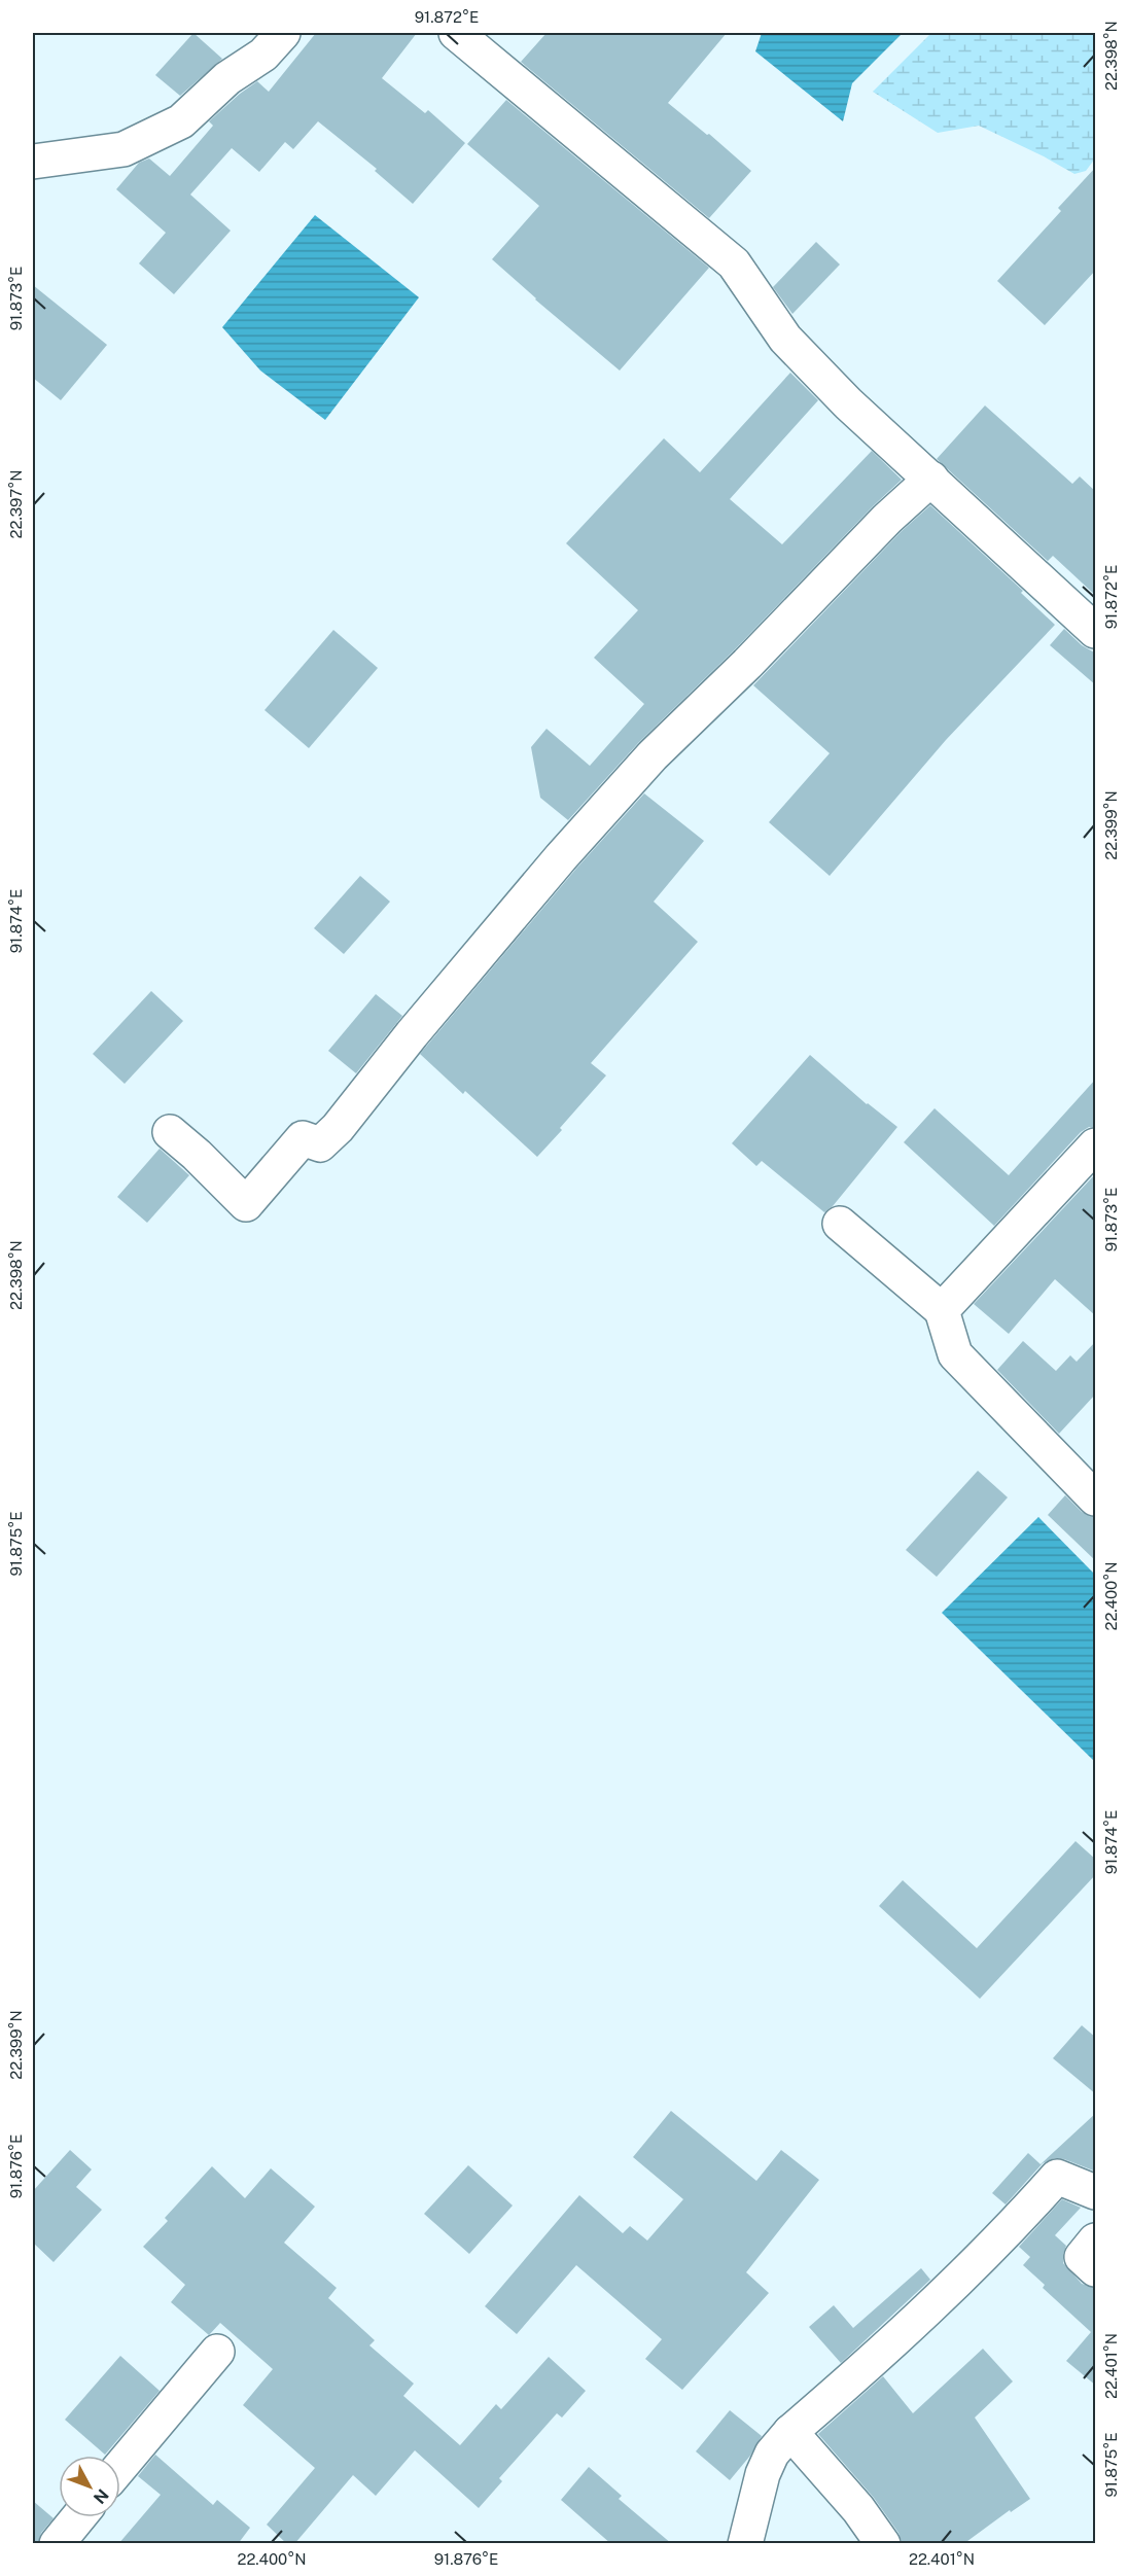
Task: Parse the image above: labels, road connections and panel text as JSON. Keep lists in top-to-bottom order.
{
  "north": "bottom right",
  "coordinates": [
    "91.872°E",
    "22.398°N",
    "91.873°E",
    "22.397°N",
    "22.399°N",
    "91.874°E",
    "91.875°E",
    "22.400°N",
    "91.876°E",
    "22.401°N"
  ]
}
